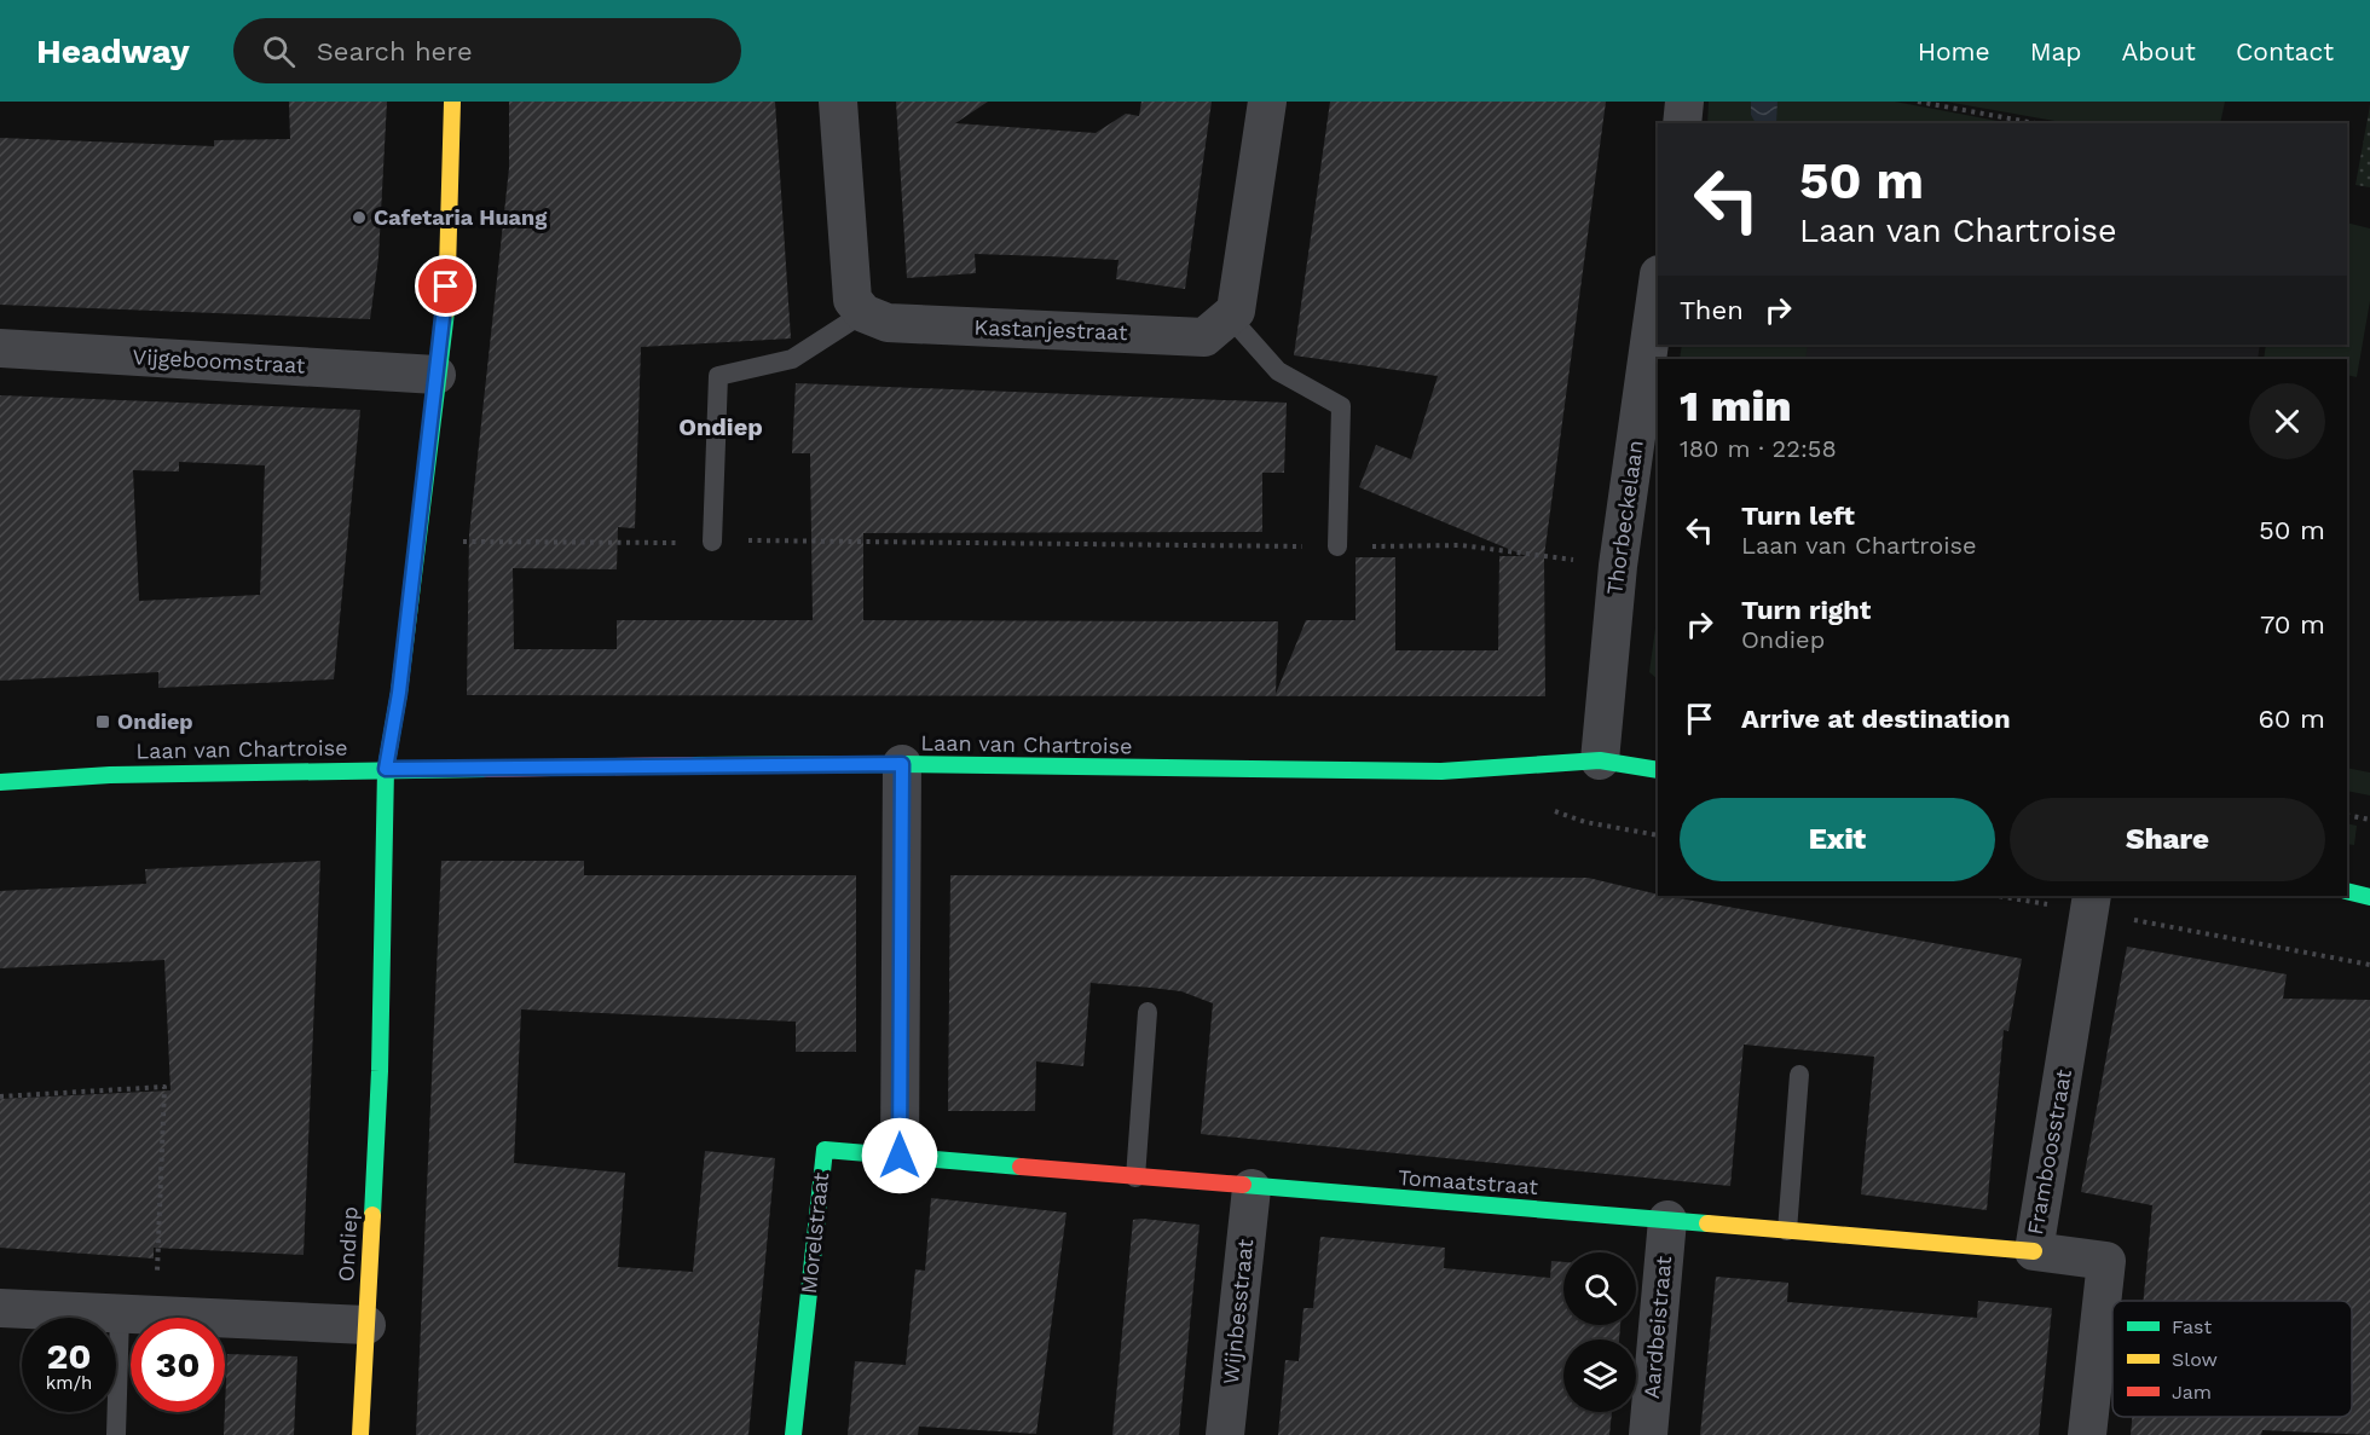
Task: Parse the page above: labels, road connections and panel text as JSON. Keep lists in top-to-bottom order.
{
  "streets": {
    "street": [
      "Kastanjestraat",
      "Vijgeboomstraat",
      "Thorbeckelaan",
      "Laan van Chartroise",
      "Framboosstraat",
      "Tomaatstraat",
      "Morelstraat",
      "Ondiep",
      "Wijnbesstraat",
      "Aardbeistraat"
    ]
  },
  "crossings": [
    ["Vijgeboomstraat", "Ondiep"],
    ["Thorbeckelaan", "Laan van Chartroise"],
    ["Laan van Chartroise", "Ondiep"],
    ["Framboosstraat", "Tomaatstraat"],
    ["Tomaatstraat", "Morelstraat"],
    ["Tomaatstraat", "Wijnbesstraat"],
    ["Tomaatstraat", "Aardbeistraat"]
  ],
  "districts": ["Ondiep"],
  "places": {
    "other": ["Cafetaria Huang"],
    "transit": ["Ondiep"]
  },
  "legend": ["Fast", "Slow", "Jam"],
  "page": {
    "header": "Headway",
    "search": "Search here",
    "nav": [
      "Home",
      "Map",
      "About",
      "Contact"
    ],
    "turn": ["50 m", "Laan van Chartroise"],
    "then": "Then",
    "heading": ["1 min", "180 m · 22:58"],
    "list": [
      {
        "name": "Turn left",
        "note": "Laan van Chartroise",
        "value": "50 m"
      },
      {
        "name": "Turn right",
        "note": "Ondiep",
        "value": "70 m"
      },
      {
        "name": "Arrive at destination",
        "value": "60 m"
      }
    ],
    "buttons": ["Exit", "Share"],
    "speed": "20 km/h",
    "limit": "30"
  }
}
